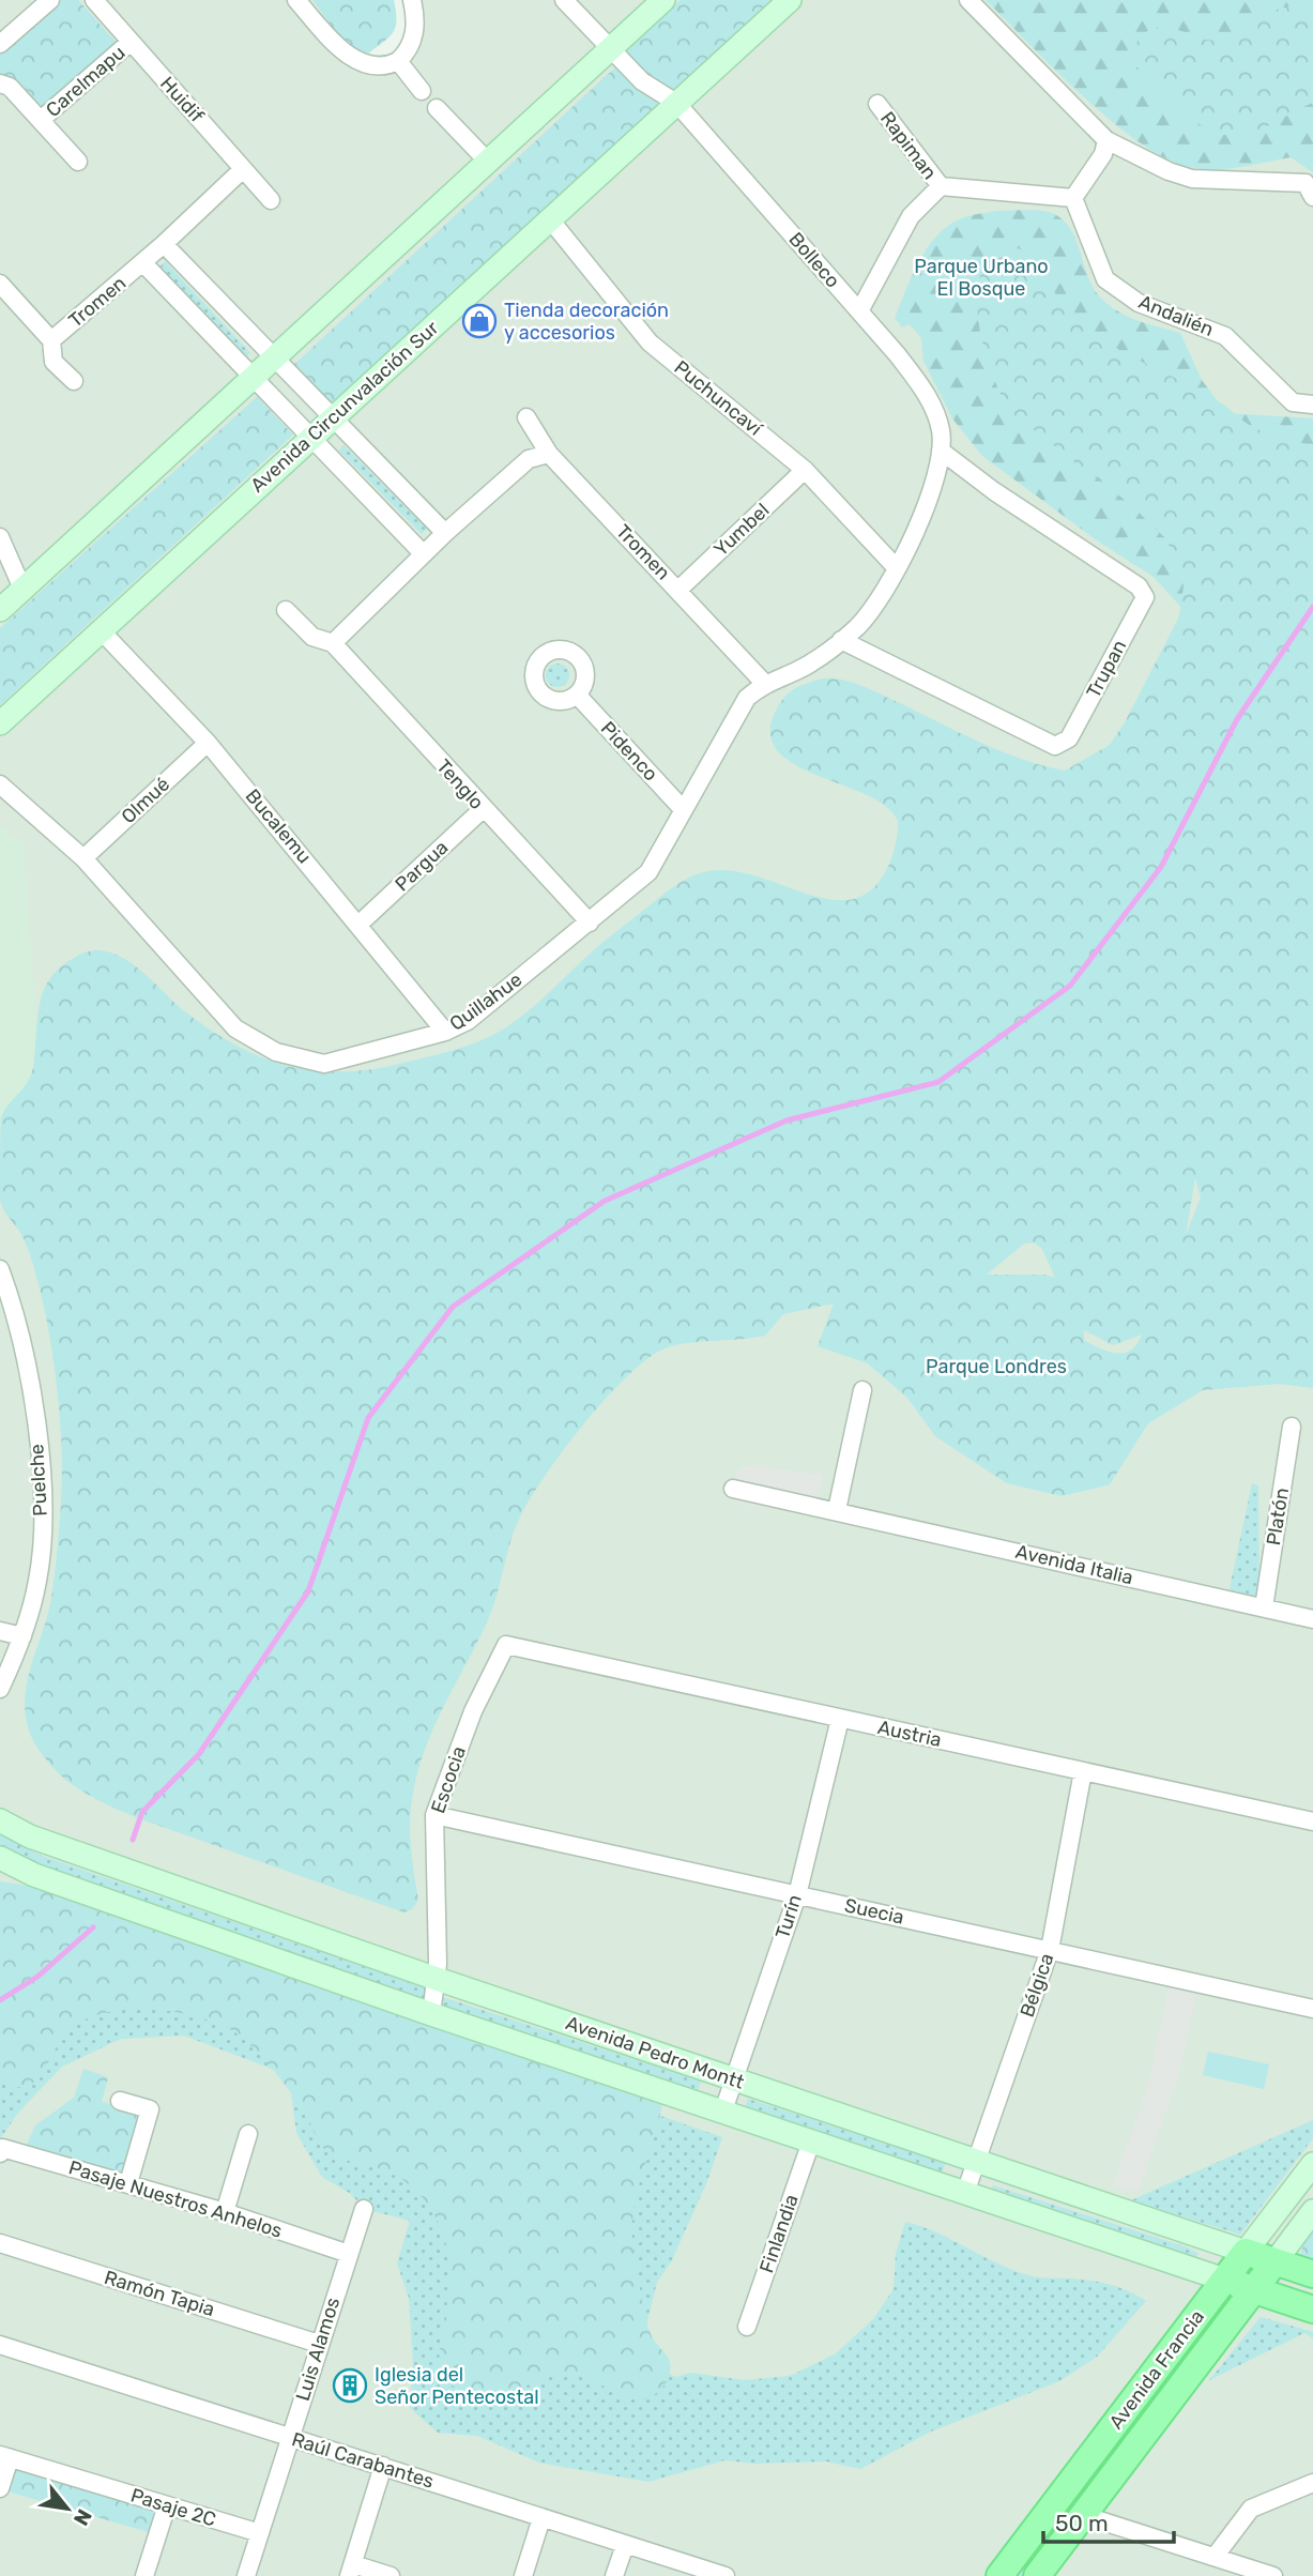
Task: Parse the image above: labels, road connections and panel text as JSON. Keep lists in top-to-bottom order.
{
  "streets": {
    "main road": ["Avenida Circunvalación Sur", "Avenida Pedro Montt", "Avenida Francia"],
    "street": [
      "Carelmapu",
      "Huidif",
      "Rapiman",
      "Bolleco",
      "Tromen",
      "Andalién",
      "Puchuncaví",
      "Yumbel",
      "Trupan",
      "Pidenco",
      "Tenglo",
      "Olmué",
      "Bucalemu",
      "Pargua",
      "Quillahue",
      "Puelche",
      "Platón",
      "Avenida Italia",
      "Austria",
      "Escocia",
      "Suecia",
      "Turín",
      "Bélgica",
      "Pasaje Nuestros Anhelos",
      "Finlandia",
      "Ramón Tapia",
      "Luis Alamos",
      "Raúl Carabantes",
      "Pasaje 2C"
    ]
  },
  "crossings": [
    ["Carelmapu", "Huidif"],
    ["Huidif", "Tromen"],
    ["Bolleco", "Puchuncaví"],
    ["Bolleco", "Avenida Circunvalación Sur"],
    ["Bolleco", "Trupan"],
    ["Bolleco", "Quillahue"],
    ["Tromen", "Avenida Circunvalación Sur"],
    ["Tromen", "Yumbel"],
    ["Tromen", "Quillahue"],
    ["Puchuncaví", "Avenida Circunvalación Sur"],
    ["Puchuncaví", "Yumbel"],
    ["Puchuncaví", "Quillahue"],
    ["Avenida Circunvalación Sur", "Bucalemu"],
    ["Trupan", "Quillahue"],
    ["Pidenco", "Quillahue"],
    ["Tenglo", "Pargua"],
    ["Tenglo", "Quillahue"],
    ["Olmué", "Bucalemu"],
    ["Olmué", "Quillahue"],
    ["Bucalemu", "Pargua"],
    ["Bucalemu", "Quillahue"],
    ["Platón", "Avenida Italia"],
    ["Austria", "Escocia"],
    ["Austria", "Turín"],
    ["Austria", "Bélgica"],
    ["Escocia", "Suecia"],
    ["Escocia", "Avenida Pedro Montt"],
    ["Suecia", "Turín"],
    ["Suecia", "Bélgica"],
    ["Turín", "Avenida Pedro Montt"],
    ["Bélgica", "Avenida Pedro Montt"],
    ["Avenida Pedro Montt", "Finlandia"],
    ["Avenida Pedro Montt", "Avenida Francia"],
    ["Pasaje Nuestros Anhelos", "Luis Alamos"],
    ["Ramón Tapia", "Luis Alamos"],
    ["Luis Alamos", "Raúl Carabantes"],
    ["Luis Alamos", "Pasaje 2C"]
  ],
  "parks": ["Parque Urbano El Bosque", "Parque Londres"],
  "places": {
    "shop": ["Tienda decoración y accesorios"],
    "building": ["Iglesia del Señor Pentecostal"]
  },
  "scale_bar": "50 m",
  "north": "bottom right"
}
